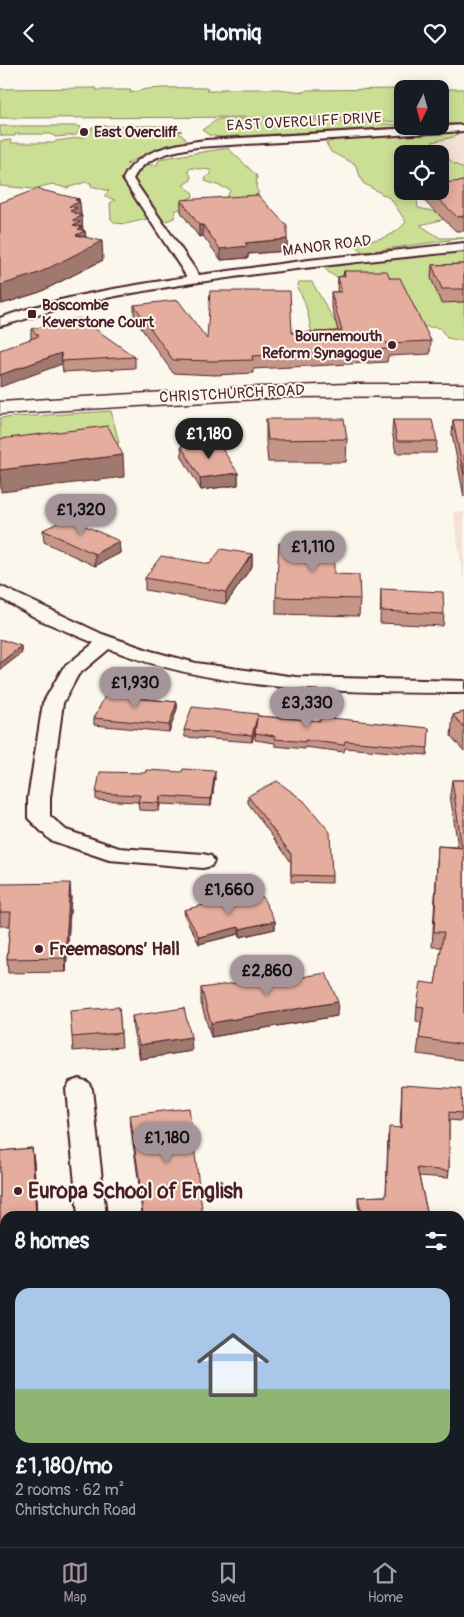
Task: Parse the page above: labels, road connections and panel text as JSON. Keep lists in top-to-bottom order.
{
  "streets": {
    "main road": ["CHRISTCHURCH ROAD"],
    "street": ["EAST OVERCLIFF DRIVE", "MANOR ROAD"]
  },
  "crossings": [
    ["EAST OVERCLIFF DRIVE", "MANOR ROAD"]
  ],
  "places": {
    "other": [
      "East Overcliff",
      "Bournemouth Reform Synagogue",
      "Freemasons’ Hall",
      "Europa School of English"
    ],
    "transit": ["Boscombe Keverstone Court"]
  },
  "north": "bottom",
  "page": {
    "header": "Homiq",
    "price": [
      "£1,180",
      "£1,320",
      "£1,110",
      "£1,930",
      "£3,330",
      "£1,660",
      "£2,860",
      "£1,180"
    ],
    "heading": "8 homes",
    "list": [
      {
        "name": "£1,180/mo",
        "note": "2 rooms · 62 m² · Christchurch Road"
      }
    ],
    "tabs": ["Map", "Saved", "Home"]
  }
}
